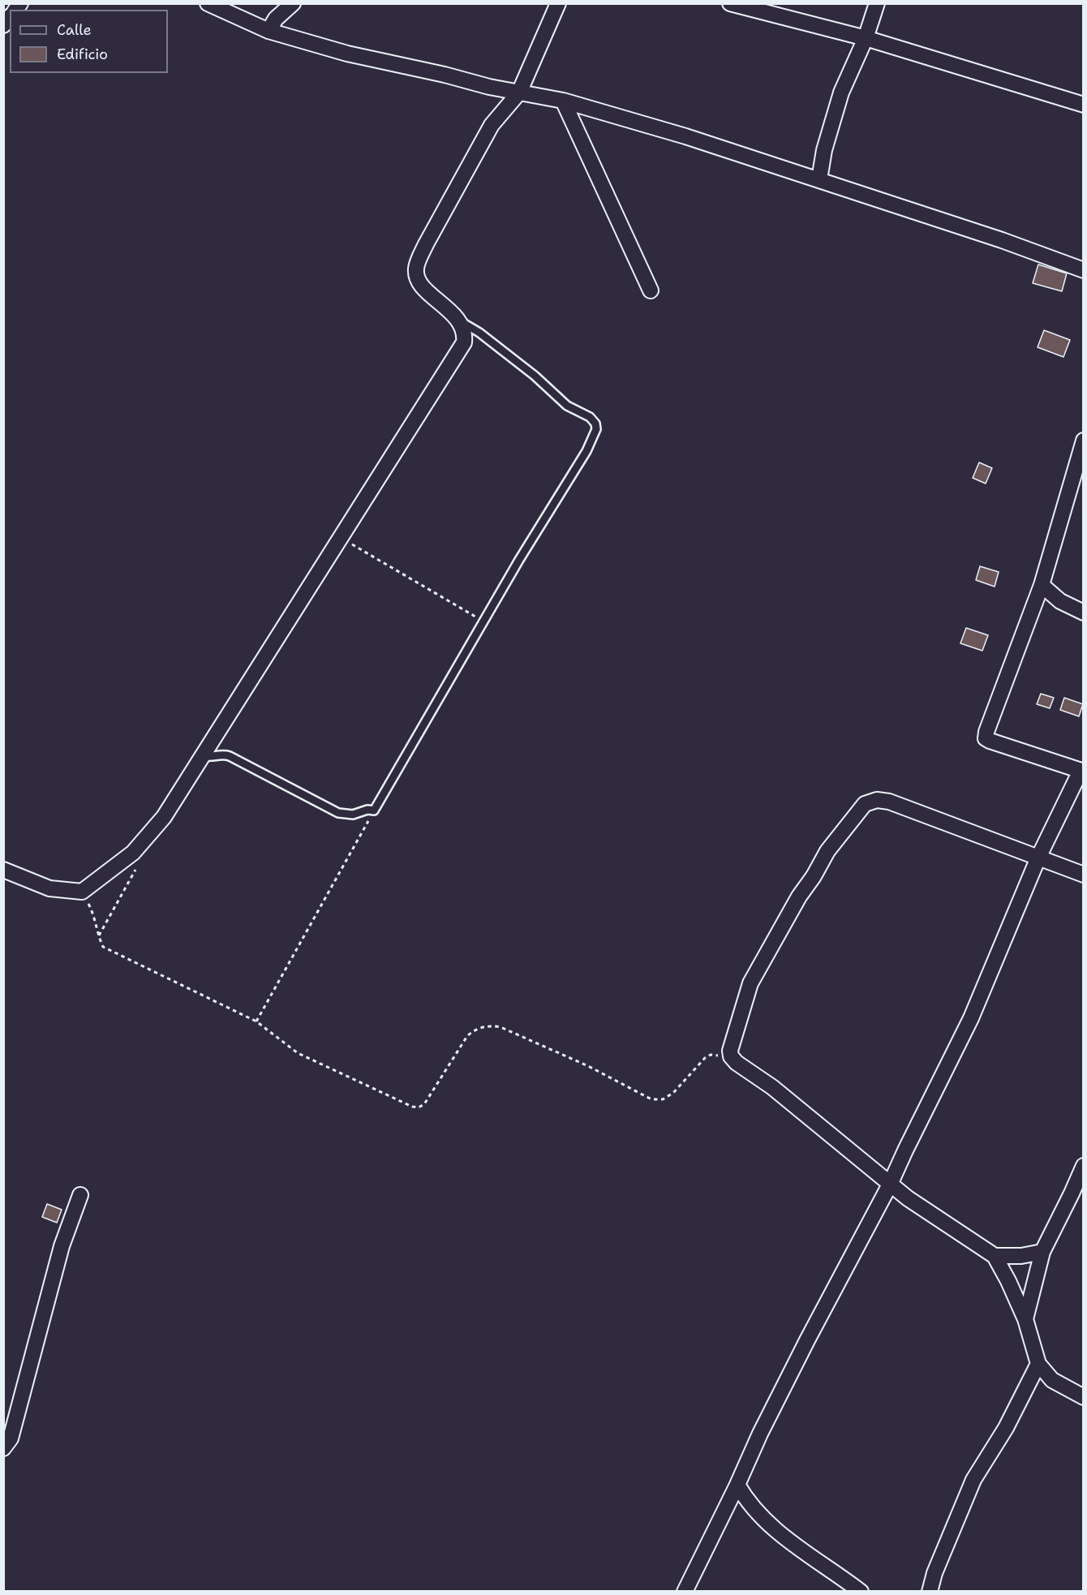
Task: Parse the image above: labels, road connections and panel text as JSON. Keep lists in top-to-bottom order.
{
  "legend": ["Calle", "Edificio"]
}
